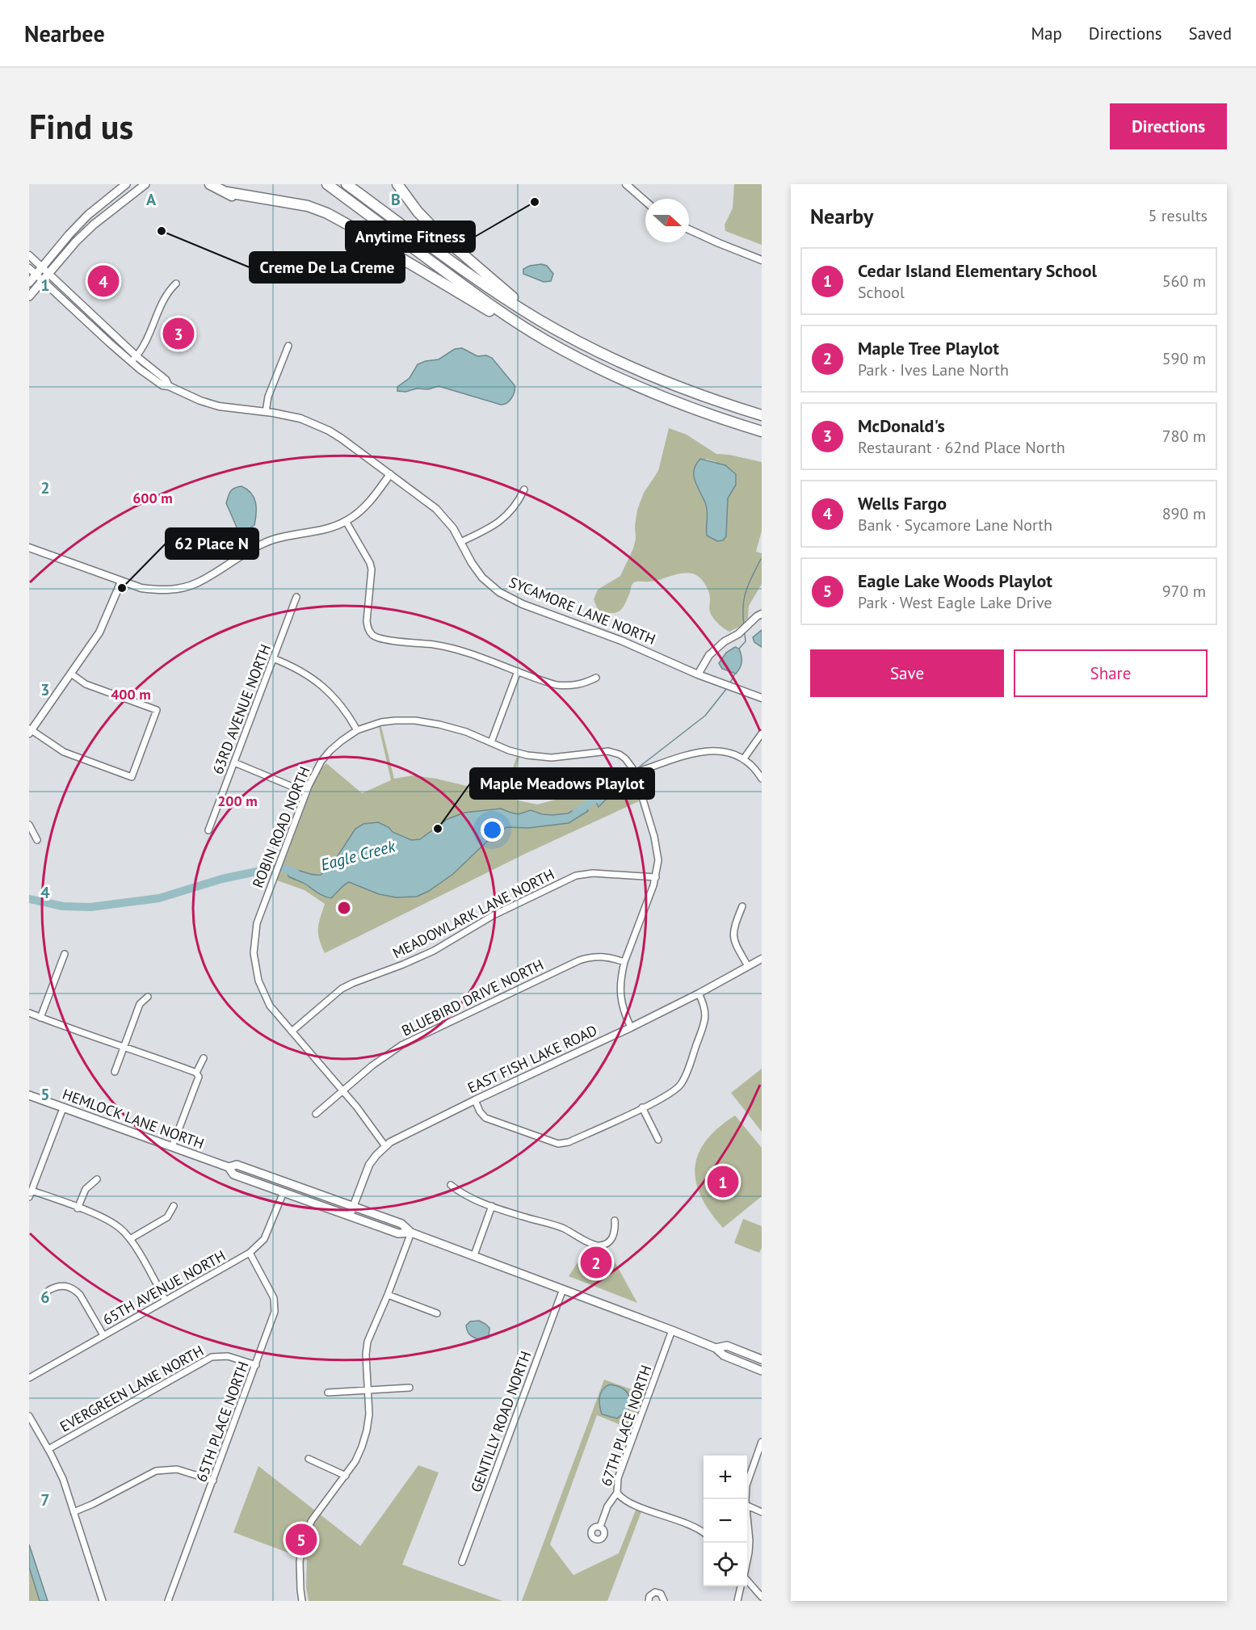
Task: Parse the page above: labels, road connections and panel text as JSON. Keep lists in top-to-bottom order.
{
  "streets": {
    "main road": ["HEMLOCK LANE NORTH"],
    "street": [
      "SYCAMORE LANE NORTH",
      "63RD AVENUE NORTH",
      "ROBIN ROAD NORTH",
      "MEADOWLARK LANE NORTH",
      "BLUEBIRD DRIVE NORTH",
      "EAST FISH LAKE ROAD",
      "65TH AVENUE NORTH",
      "EVERGREEN LANE NORTH",
      "65TH PLACE NORTH",
      "GENTILLY ROAD NORTH",
      "67TH PLACE NORTH"
    ]
  },
  "crossings": [
    ["ROBIN ROAD NORTH", "MEADOWLARK LANE NORTH"],
    ["ROBIN ROAD NORTH", "BLUEBIRD DRIVE NORTH"],
    ["ROBIN ROAD NORTH", "EAST FISH LAKE ROAD"],
    ["EAST FISH LAKE ROAD", "HEMLOCK LANE NORTH"],
    ["HEMLOCK LANE NORTH", "65TH AVENUE NORTH"],
    ["HEMLOCK LANE NORTH", "GENTILLY ROAD NORTH"],
    ["HEMLOCK LANE NORTH", "67TH PLACE NORTH"],
    ["65TH AVENUE NORTH", "65TH PLACE NORTH"],
    ["EVERGREEN LANE NORTH", "65TH PLACE NORTH"]
  ],
  "water": ["Eagle Creek"],
  "places": [
    "Anytime Fitness",
    "Creme De La Creme",
    "62 Place N",
    "Maple Meadows Playlot"
  ],
  "north": "right",
  "page": {
    "header": "Nearbee",
    "nav": ["Map", "Directions", "Saved"],
    "buttons": [
      "Directions",
      ["Save", "Share"]
    ],
    "title": "Find us",
    "heading": ["Nearby", "5 results"],
    "list": [
      {
        "mark": "1",
        "name": "Cedar Island Elementary School",
        "note": "School",
        "value": "560 m"
      },
      {
        "mark": "2",
        "name": "Maple Tree Playlot",
        "note": "Park · Ives Lane North",
        "value": "590 m"
      },
      {
        "mark": "3",
        "name": "McDonald's",
        "note": "Restaurant · 62nd Place North",
        "value": "780 m"
      },
      {
        "mark": "4",
        "name": "Wells Fargo",
        "note": "Bank · Sycamore Lane North",
        "value": "890 m"
      },
      {
        "mark": "5",
        "name": "Eagle Lake Woods Playlot",
        "note": "Park · West Eagle Lake Drive",
        "value": "970 m"
      }
    ],
    "pins": [
      "4",
      "3",
      "1",
      "2",
      "5"
    ],
    "map_buttons": ["+", "−"]
  },
  "grid": {
    "columns": ["A", "B"],
    "rows": [
      "1",
      "2",
      "3",
      "4",
      "5",
      "6",
      "7"
    ]
  },
  "rings": ["600 m", "400 m", "200 m"]
}
